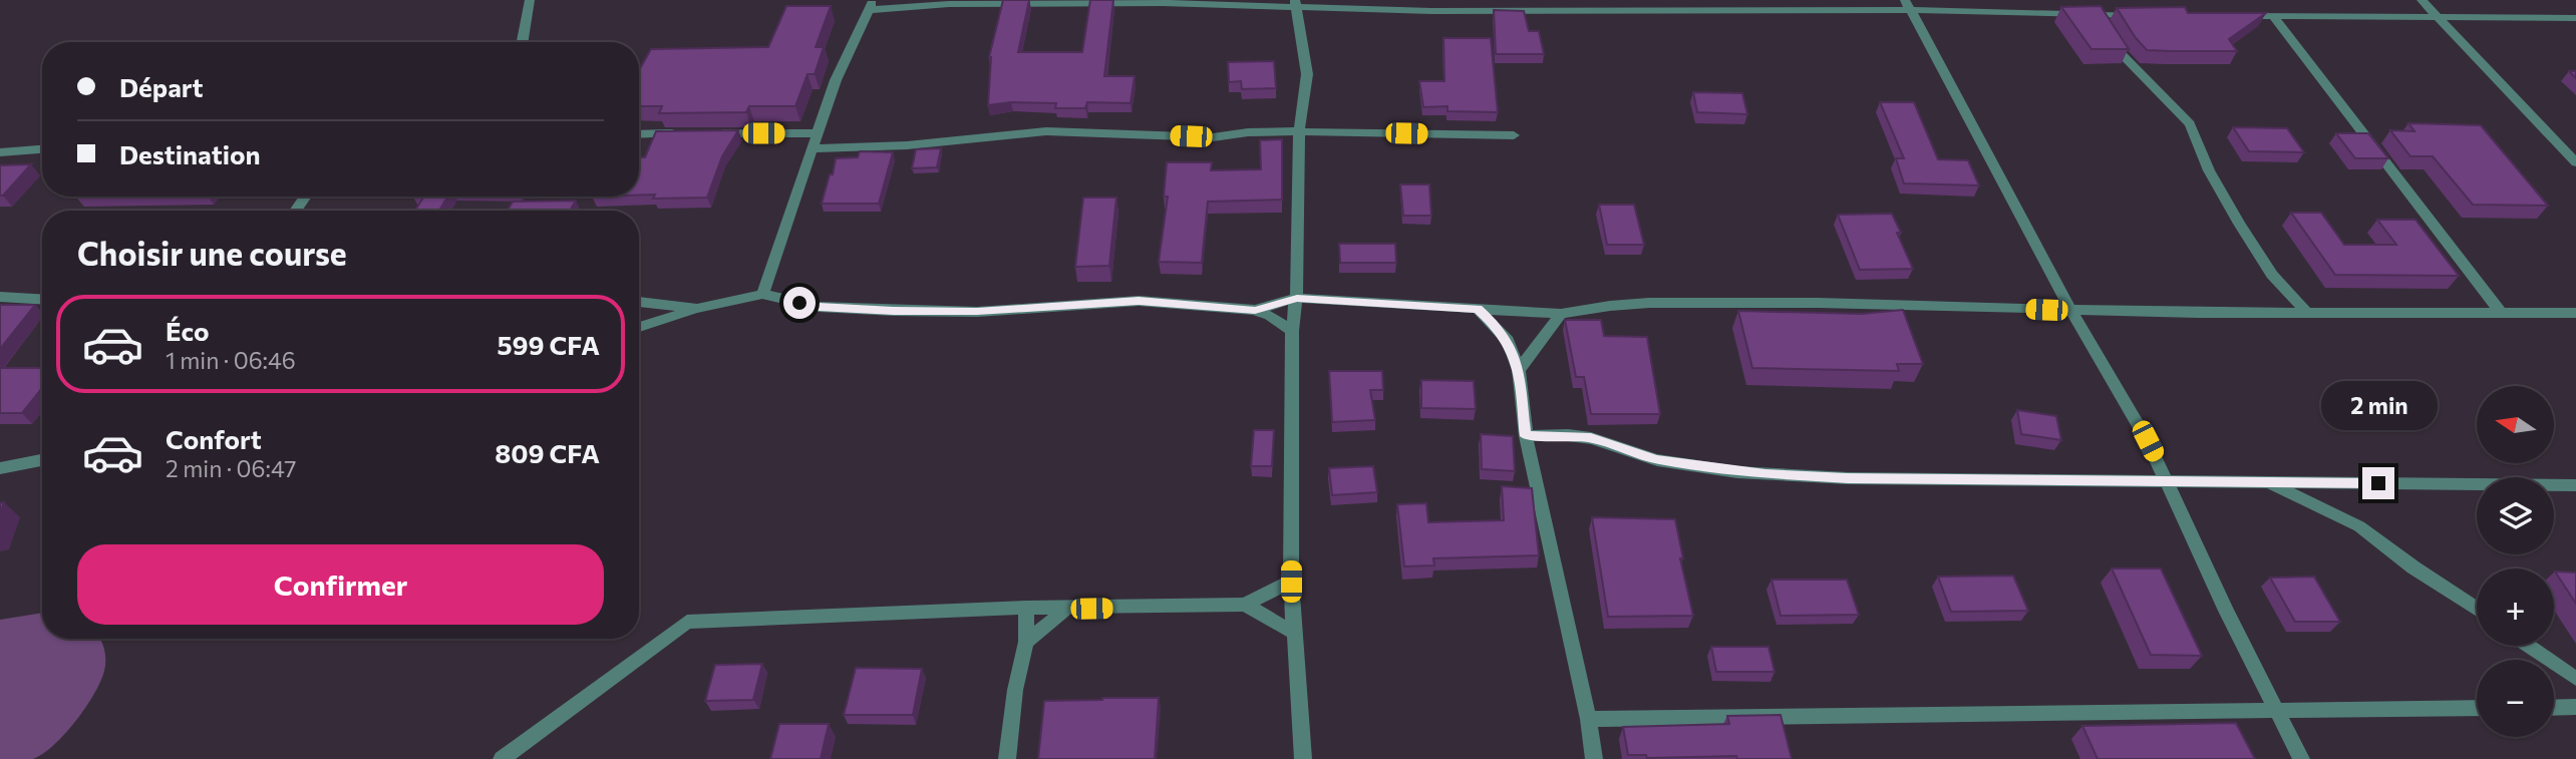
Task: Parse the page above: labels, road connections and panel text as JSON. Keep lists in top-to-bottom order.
{
  "north": "left",
  "page": {
    "banner": ["Départ", "Destination"],
    "heading": "Choisir une course",
    "list": [
      {
        "name": "Éco",
        "note": "1 min · 06:46",
        "value": "599 CFA"
      },
      {
        "name": "Confort",
        "note": "2 min · 06:47",
        "value": "809 CFA"
      }
    ],
    "bubble": "2 min",
    "map_buttons": ["+", "−"],
    "buttons": "Confirmer"
  }
}
